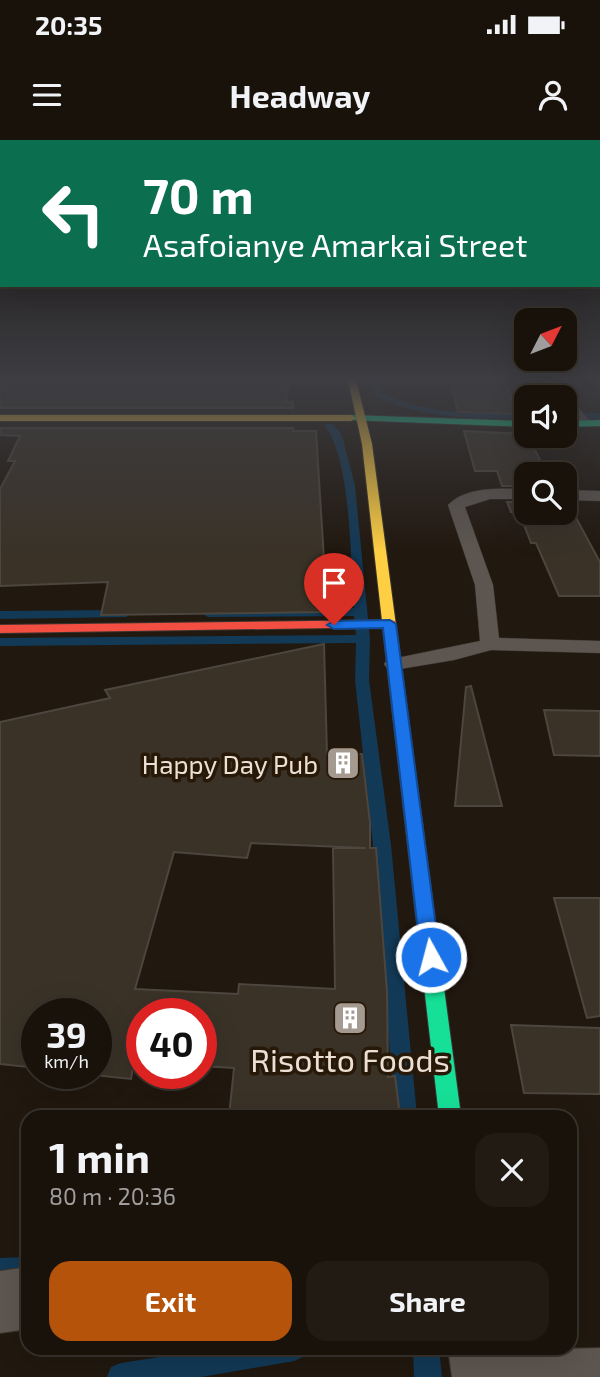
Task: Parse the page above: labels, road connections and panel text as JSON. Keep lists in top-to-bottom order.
{
  "places": {
    "building": ["Happy Day Pub", "Risotto Foods"]
  },
  "north": "top right",
  "page": {
    "status": "20:35",
    "header": "Headway",
    "turn": ["70 m", "Asafoianye Amarkai Street"],
    "speed": "39 km/h",
    "limit": "40",
    "heading": ["1 min", "80 m · 20:36"],
    "buttons": ["Exit", "Share"]
  }
}
